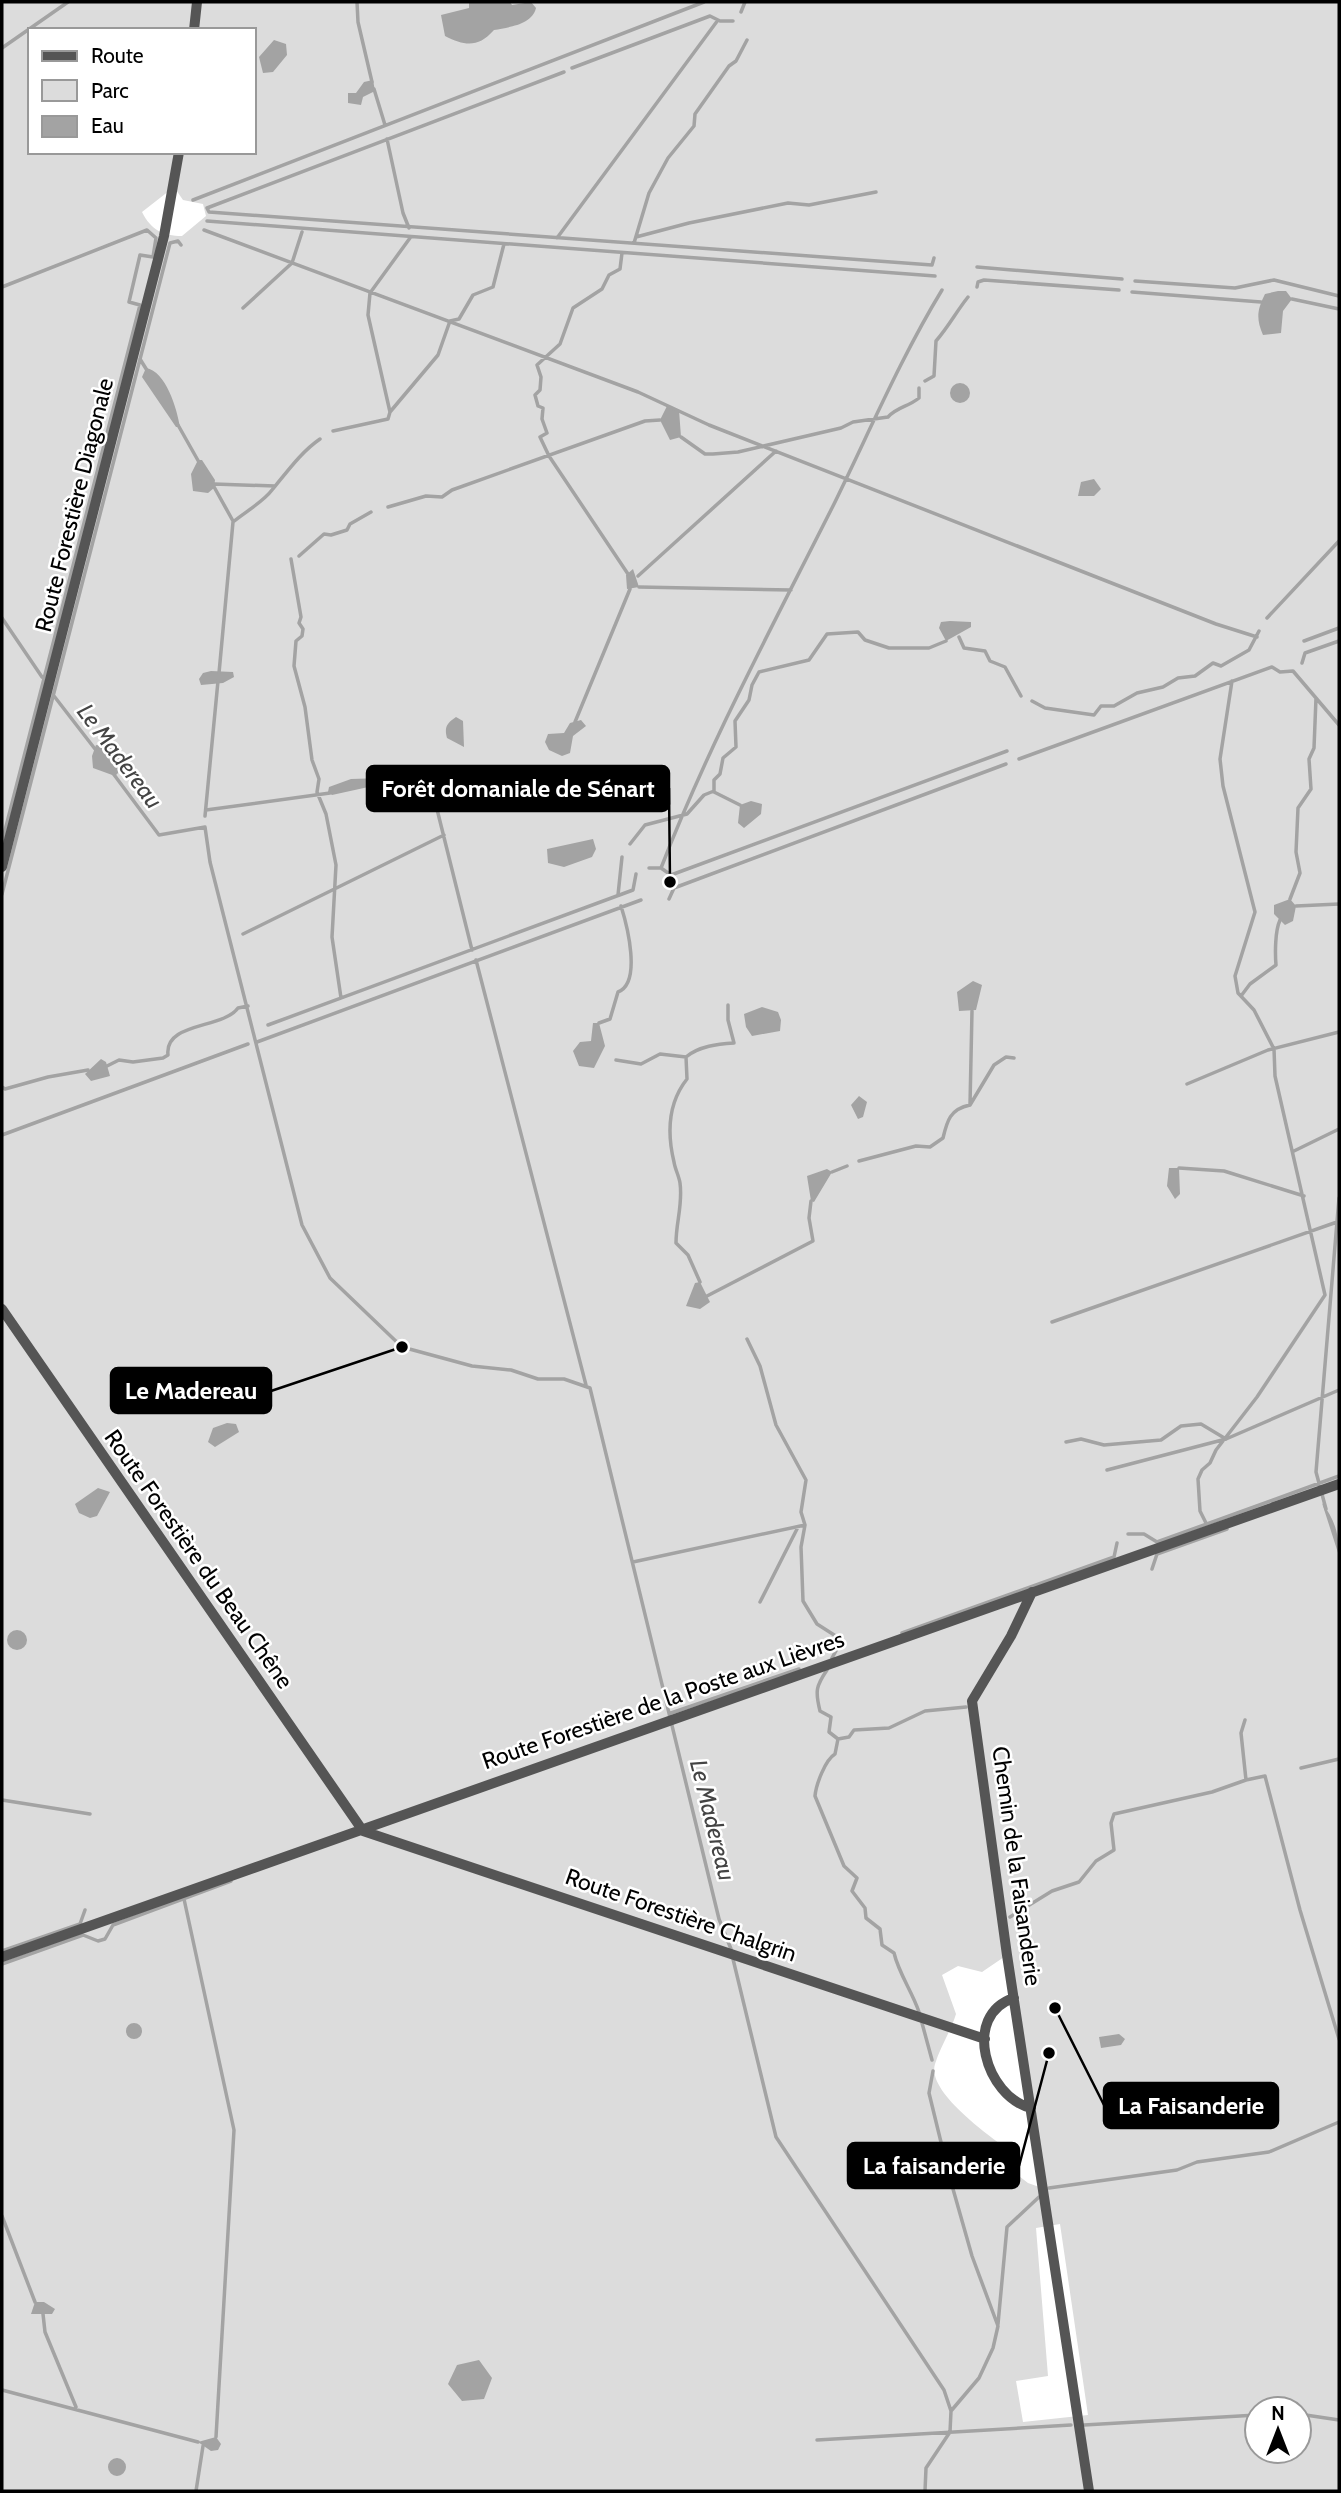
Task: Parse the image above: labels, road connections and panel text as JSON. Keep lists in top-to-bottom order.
{
  "streets": {
    "street": [
      "Route Forestière Diagonale",
      "Route Forestière du Beau Chêne",
      "Route Forestière de la Poste aux Lièvres",
      "Chemin de la Faisanderie",
      "Route Forestière Chalgrin"
    ]
  },
  "crossings": [
    ["Route Forestière du Beau Chêne", "Route Forestière de la Poste aux Lièvres"],
    ["Route Forestière du Beau Chêne", "Route Forestière Chalgrin"],
    ["Route Forestière de la Poste aux Lièvres", "Chemin de la Faisanderie"],
    ["Route Forestière de la Poste aux Lièvres", "Route Forestière Chalgrin"]
  ],
  "water": ["Le Madereau"],
  "places": [
    "Forêt domaniale de Sénart",
    "Le Madereau",
    "La Faisanderie",
    "La faisanderie"
  ],
  "legend": ["Route", "Parc", "Eau"],
  "north": "top"
}
